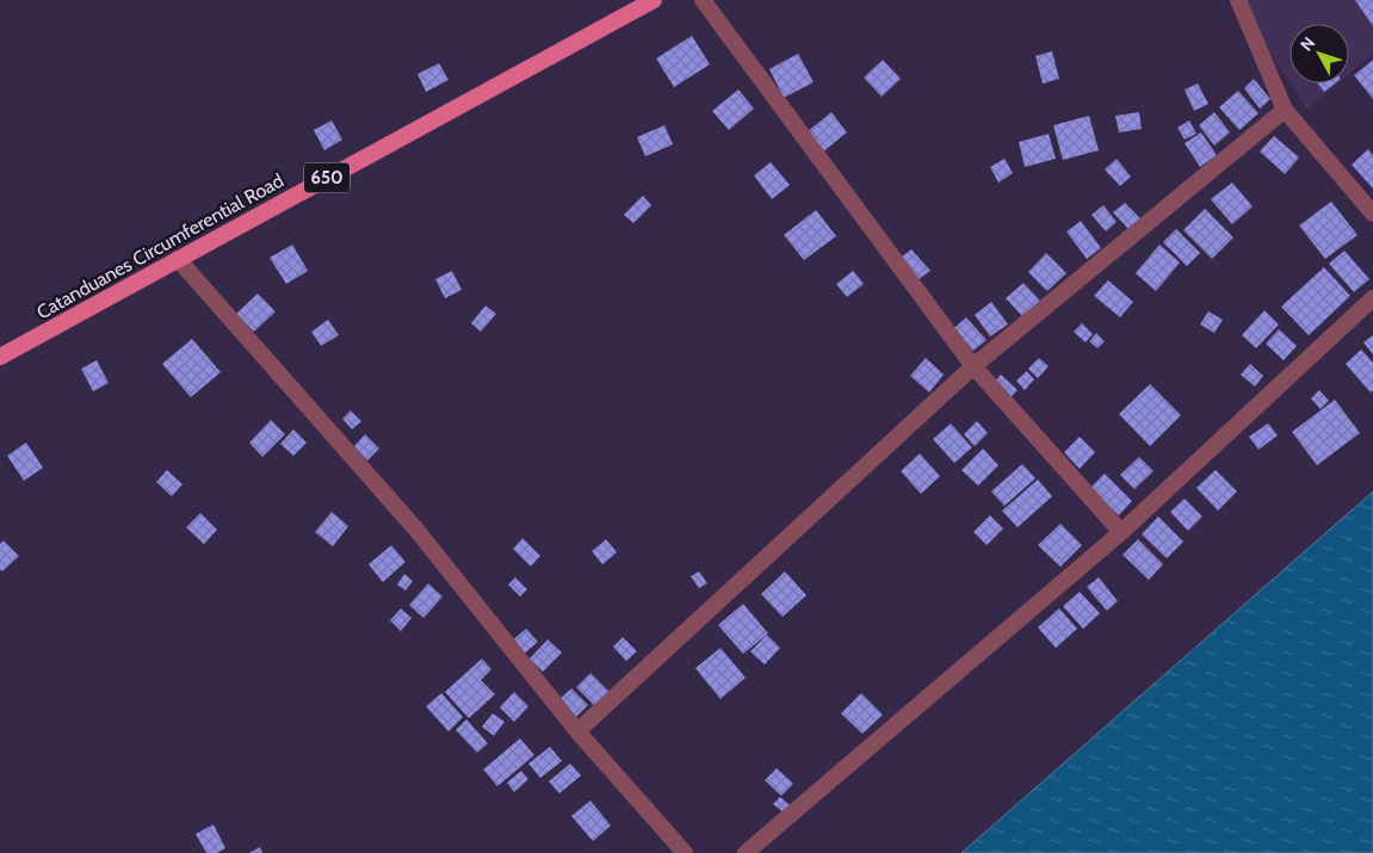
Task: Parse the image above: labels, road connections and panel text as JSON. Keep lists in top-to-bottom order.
{
  "streets": {
    "main road": ["650", "Catanduanes Circumferential Road"]
  },
  "north": "top left"
}
